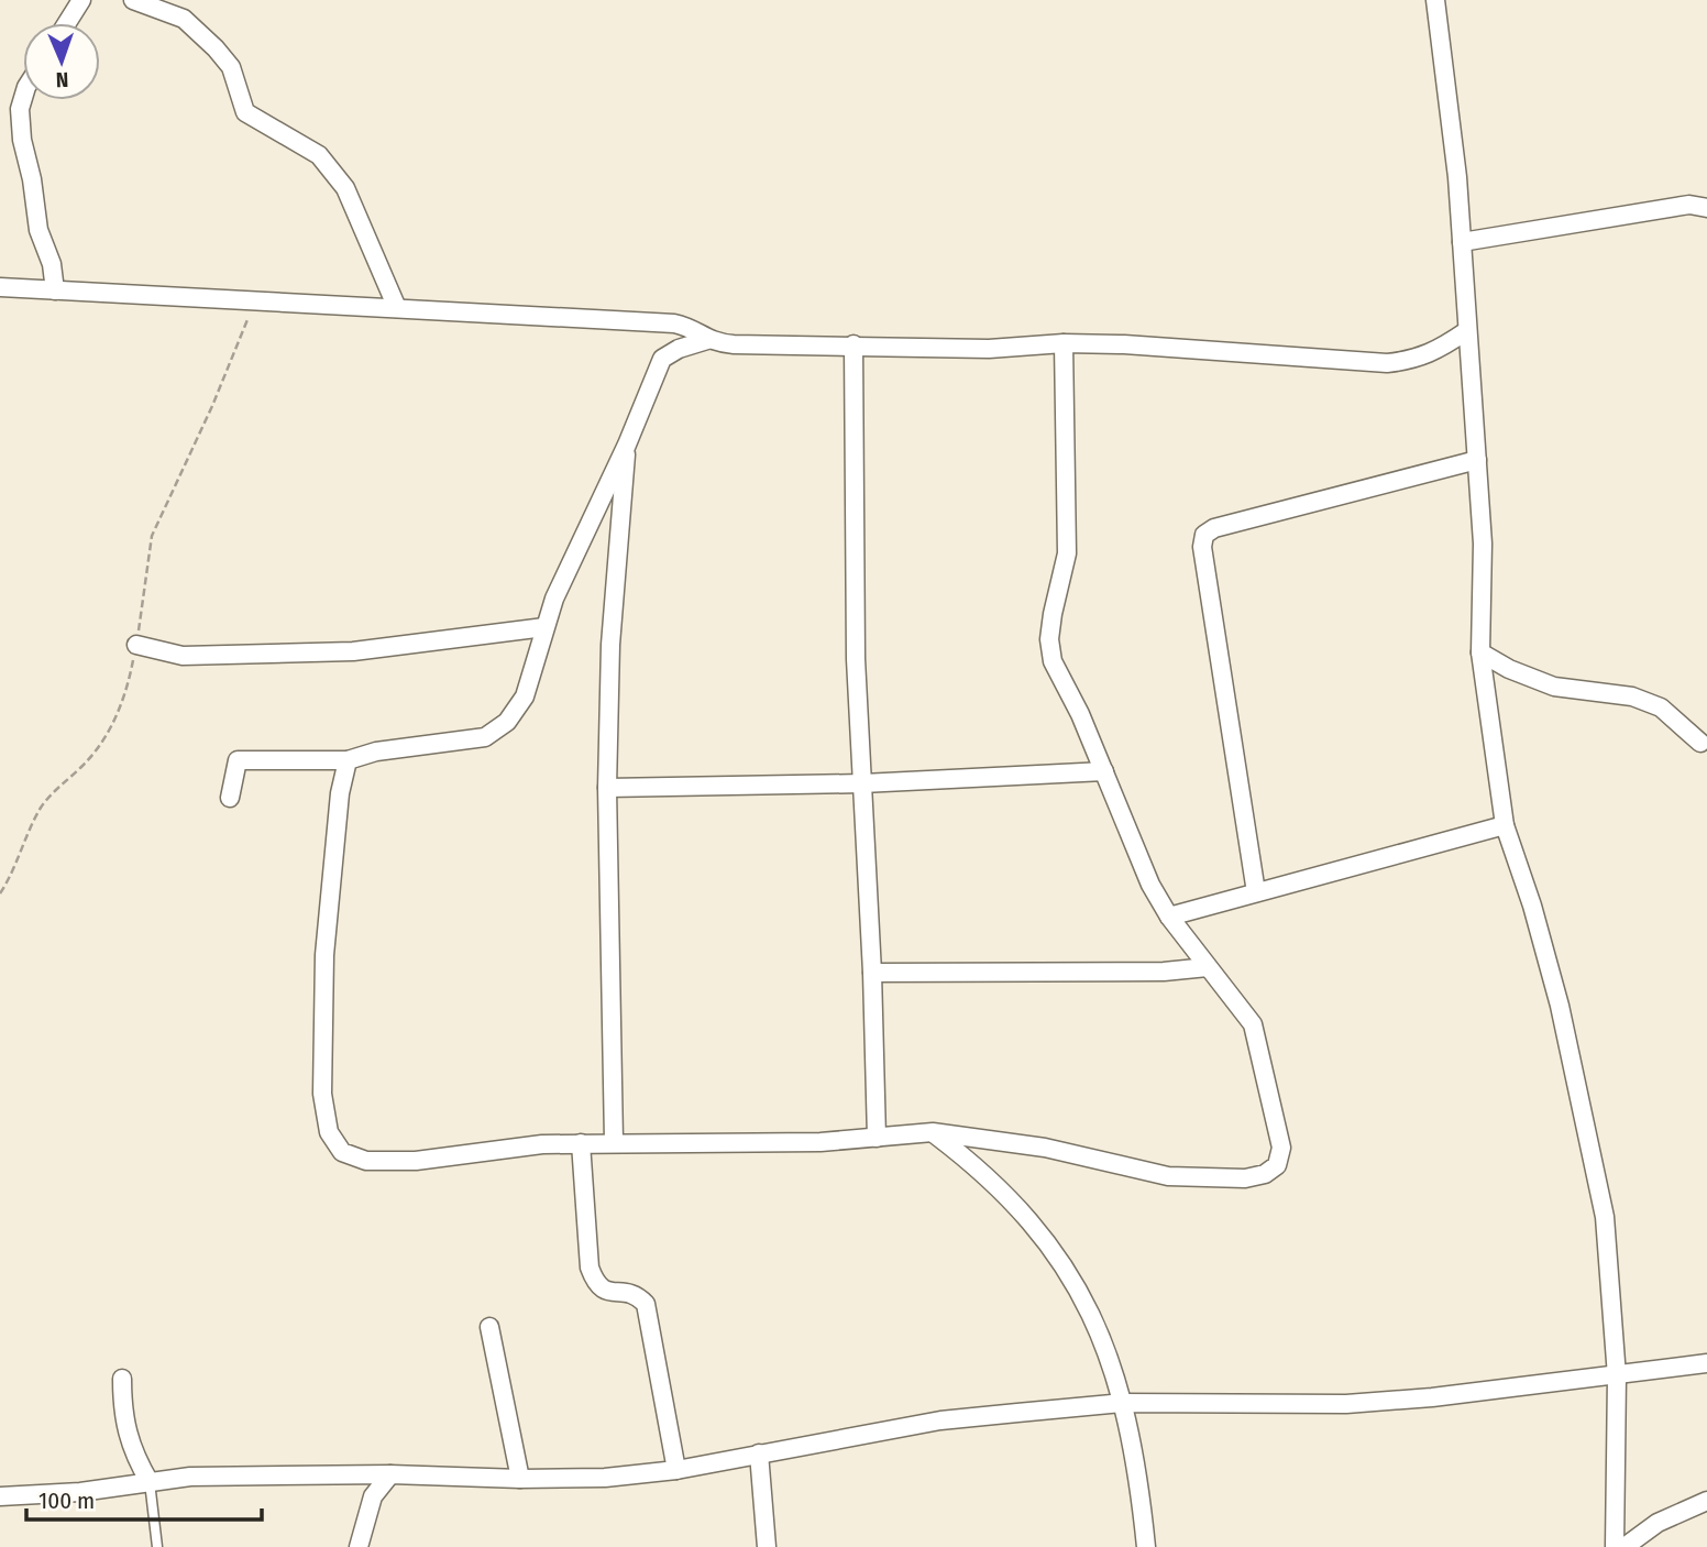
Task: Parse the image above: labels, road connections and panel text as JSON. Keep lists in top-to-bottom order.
{
  "scale_bar": "100 m",
  "north": "bottom"
}
